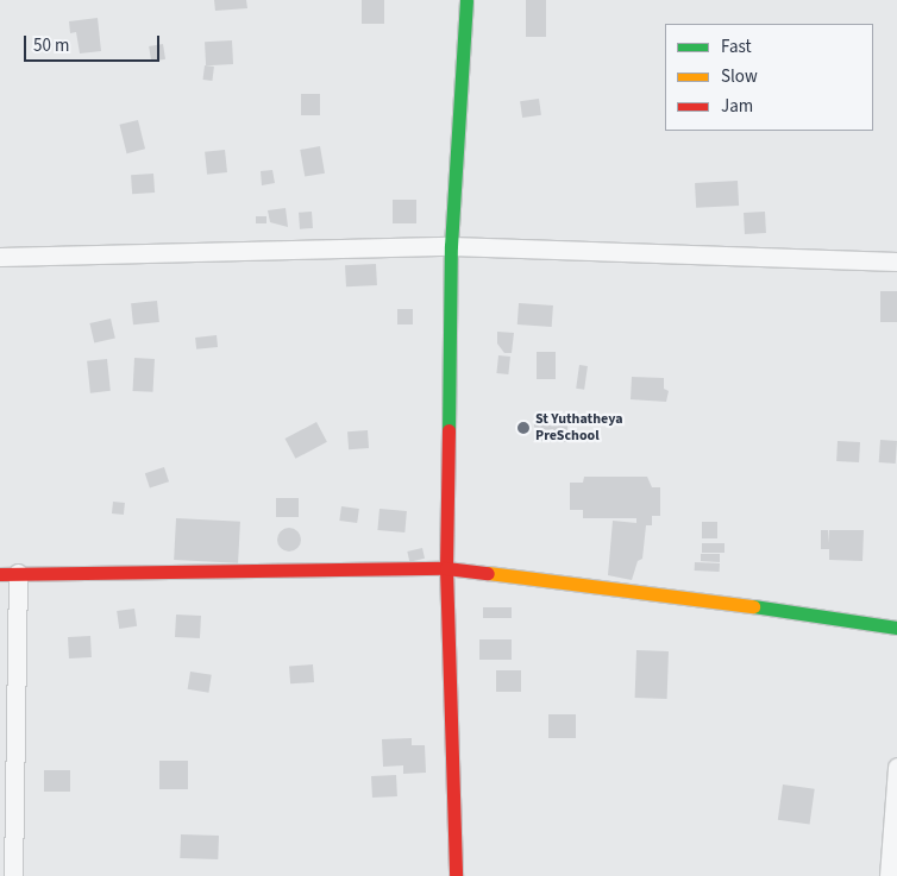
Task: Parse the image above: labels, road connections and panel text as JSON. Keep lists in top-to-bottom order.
{
  "places": ["St Yuthatheya PreSchool"],
  "legend": ["Fast", "Slow", "Jam"],
  "scale_bar": "50 m"
}
